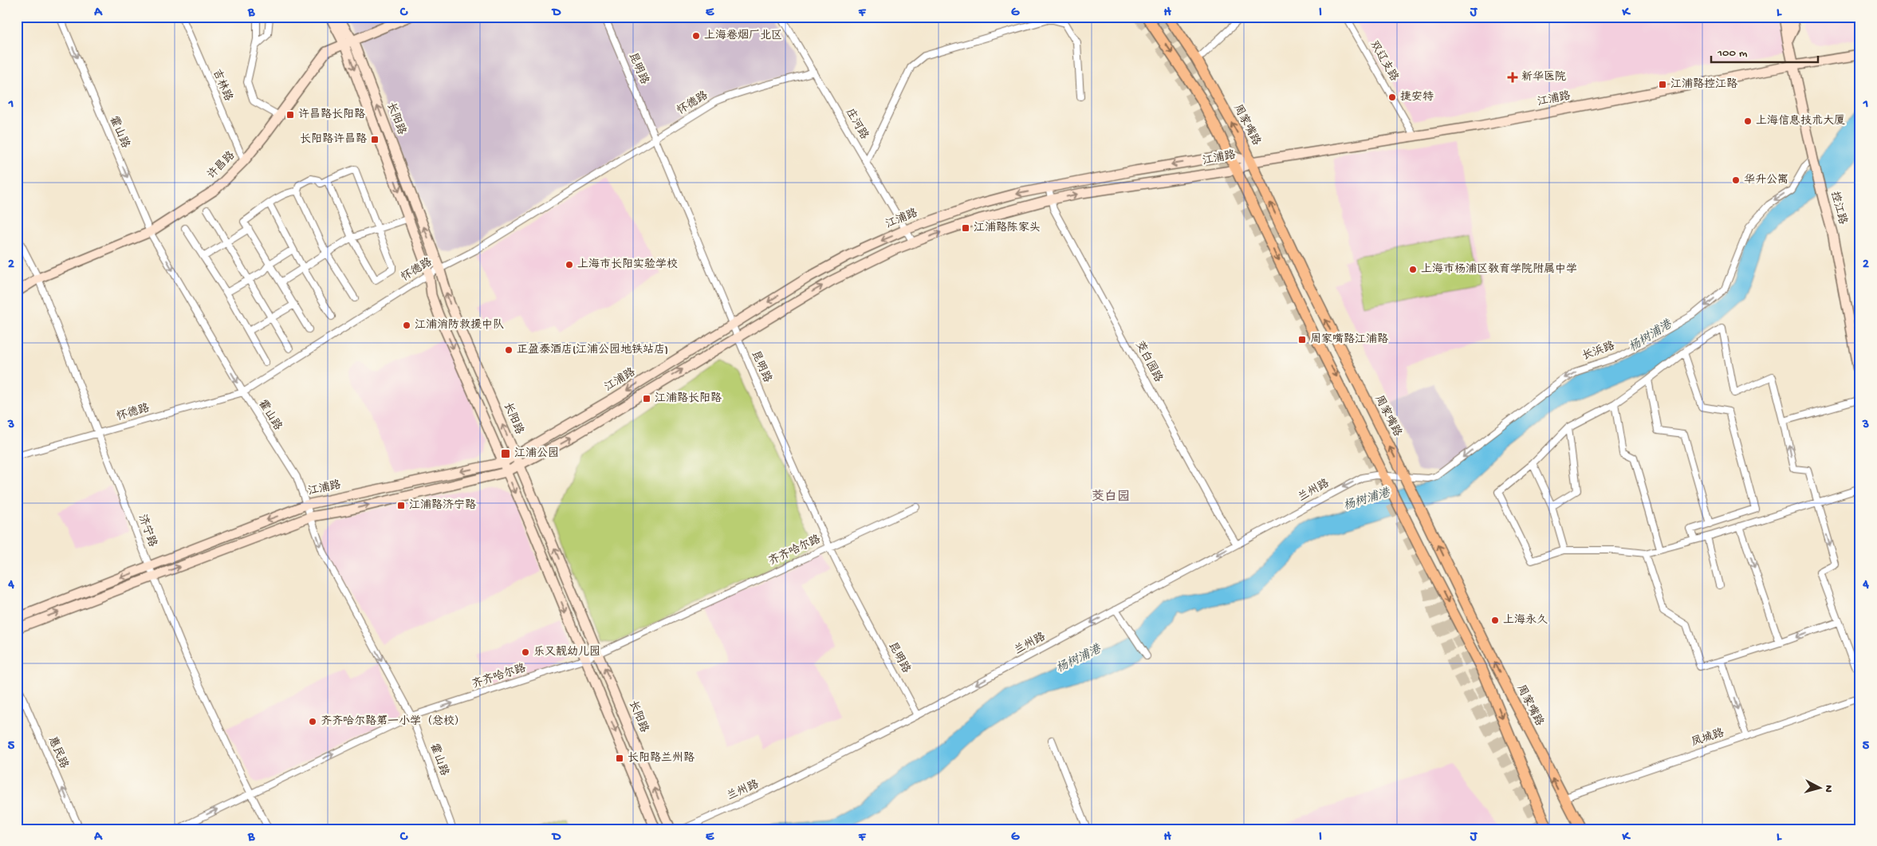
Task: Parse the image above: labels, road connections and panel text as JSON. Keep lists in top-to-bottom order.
{
  "streets": {
    "main road": [
      "江浦路",
      "长阳路",
      "周家嘴路",
      "许昌路",
      "控江路"
    ],
    "street": [
      "双辽支路",
      "昆明路",
      "吉林路",
      "怀德路",
      "庄河路",
      "霍山路",
      "长浜路",
      "茭白园路",
      "兰州路",
      "济宁路",
      "齐齐哈尔路",
      "凤城路",
      "惠民路"
    ]
  },
  "crossings": [
    ["双辽支路", "江浦路"],
    ["昆明路", "江浦路"],
    ["昆明路", "怀德路"],
    ["昆明路", "兰州路"],
    ["昆明路", "齐齐哈尔路"],
    ["吉林路", "许昌路"],
    ["江浦路", "长阳路"],
    ["江浦路", "庄河路"],
    ["江浦路", "周家嘴路"],
    ["江浦路", "霍山路"],
    ["江浦路", "控江路"],
    ["江浦路", "茭白园路"],
    ["江浦路", "济宁路"],
    ["怀德路", "长阳路"],
    ["怀德路", "庄河路"],
    ["怀德路", "霍山路"],
    ["怀德路", "济宁路"],
    ["长阳路", "许昌路"],
    ["长阳路", "齐齐哈尔路"],
    ["周家嘴路", "长浜路"],
    ["周家嘴路", "凤城路"],
    ["霍山路", "许昌路"],
    ["霍山路", "齐齐哈尔路"],
    ["许昌路", "济宁路"],
    ["控江路", "长浜路"],
    ["长浜路", "兰州路"],
    ["茭白园路", "兰州路"],
    ["济宁路", "齐齐哈尔路"]
  ],
  "one_way": [
    "霍山路",
    "兰州路",
    "齐齐哈尔路",
    "惠民路"
  ],
  "districts": ["茭白园"],
  "water": ["杨树浦港"],
  "places": {
    "other": [
      "上海卷烟厂北区",
      "捷安特",
      "上海信息技术大厦",
      "华升公寓",
      "上海市长阳实验学校",
      "上海市杨浦区教育学院附属中学",
      "江浦消防救援中队",
      "正盈泰酒店(江浦公园地铁站店)",
      "上海永久",
      "乐又靓幼儿园",
      "齐齐哈尔路第一小学（总校）"
    ],
    "health": ["新华医院"],
    "transit": [
      "江浦路控江路",
      "许昌路长阳路",
      "长阳路许昌路",
      "江浦路陈家头",
      "周家嘴路江浦路",
      "江浦路长阳路",
      "江浦公园",
      "江浦路济宁路",
      "长阳路兰州路"
    ]
  },
  "scale_bar": "100 m",
  "north": "right",
  "grid": {
    "columns": [
      "A",
      "B",
      "C",
      "D",
      "E",
      "F",
      "G",
      "H",
      "I",
      "J",
      "K",
      "L"
    ],
    "rows": [
      "1",
      "2",
      "3",
      "4",
      "5"
    ]
  }
}
